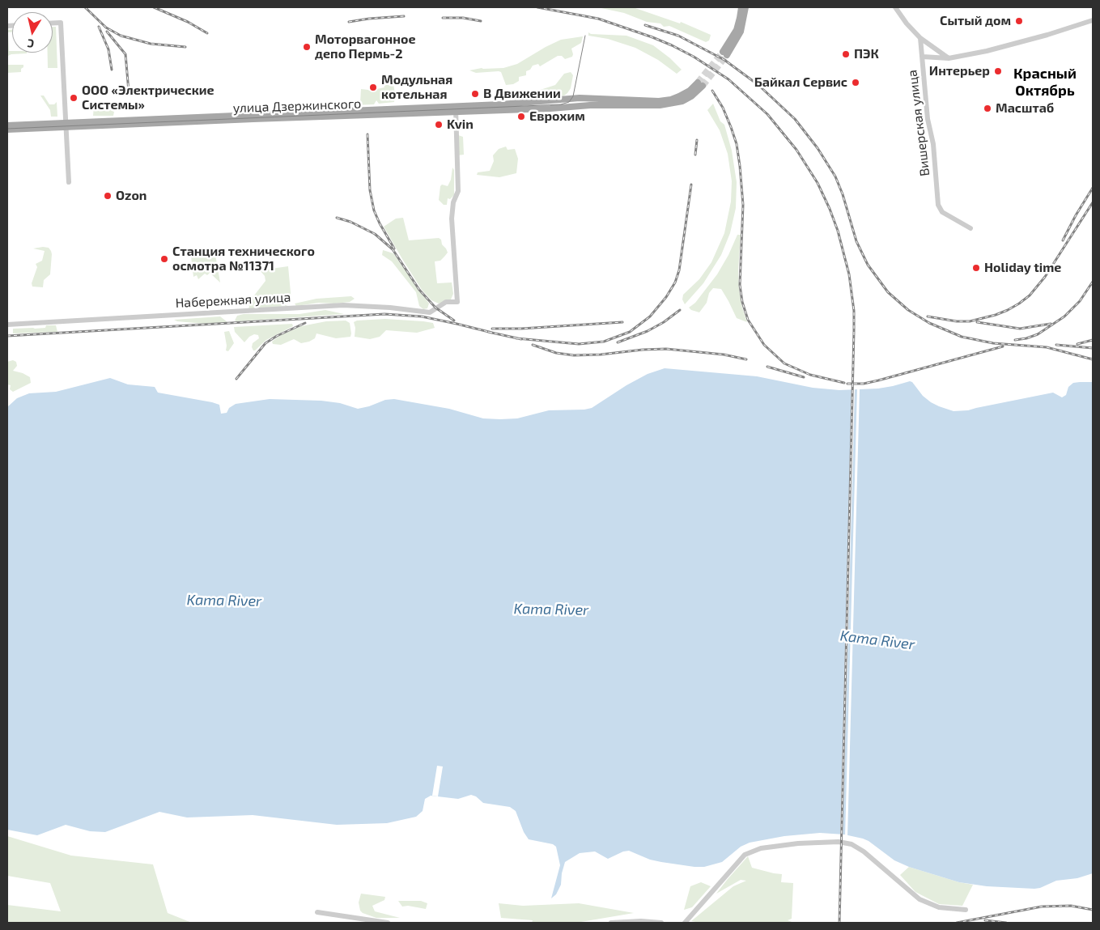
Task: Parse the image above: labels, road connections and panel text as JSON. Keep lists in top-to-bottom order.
{
  "streets": {
    "main road": ["улица Дзержинского"],
    "street": ["Вишерская улица", "Набережная улица"]
  },
  "crossings": [
    ["улица Дзержинского", "Набережная улица"]
  ],
  "districts": ["Красный Октябрь"],
  "water": ["Kama River"],
  "places": [
    "Сытый дом",
    "Моторвагонное депо Пермь-2",
    "ПЭК",
    "Интерьер",
    "Байкал Сервис",
    "Модульная котельная",
    "В Движении",
    "ООО «Электрические Системы»",
    "Масштаб",
    "Еврохим",
    "Kvin",
    "Ozon",
    "Станция технического осмотра №11371",
    "Holiday time"
  ],
  "north": "bottom"
}
